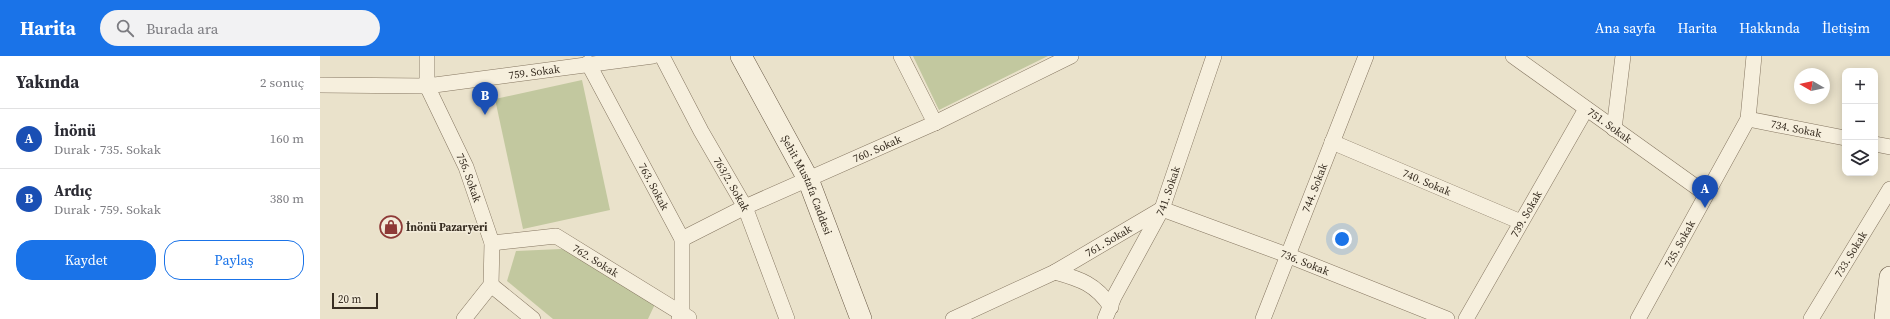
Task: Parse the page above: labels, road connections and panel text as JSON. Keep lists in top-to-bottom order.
{
  "streets": {
    "street": [
      "759. Sokak",
      "751. Sokak",
      "734. Sokak",
      "760. Sokak",
      "756. Sokak",
      "740. Sokak",
      "763/2. Sokak",
      "Şehit Mustafa Caddesi",
      "763. Sokak",
      "744. Sokak",
      "741. Sokak",
      "739. Sokak",
      "761. Sokak",
      "735. Sokak",
      "733. Sokak",
      "762. Sokak",
      "736. Sokak"
    ]
  },
  "crossings": [
    ["759. Sokak", "756. Sokak"],
    ["759. Sokak", "763. Sokak"],
    ["751. Sokak", "739. Sokak"],
    ["751. Sokak", "735. Sokak"],
    ["734. Sokak", "735. Sokak"],
    ["760. Sokak", "763/2. Sokak"],
    ["760. Sokak", "Şehit Mustafa Caddesi"],
    ["760. Sokak", "763. Sokak"],
    ["756. Sokak", "762. Sokak"],
    ["740. Sokak", "744. Sokak"],
    ["740. Sokak", "739. Sokak"],
    ["763. Sokak", "762. Sokak"],
    ["744. Sokak", "736. Sokak"],
    ["741. Sokak", "761. Sokak"],
    ["741. Sokak", "736. Sokak"],
    ["761. Sokak", "736. Sokak"]
  ],
  "places": {
    "shop": ["İnönü Pazaryeri"]
  },
  "scale_bar": "20 m",
  "north": "left",
  "page": {
    "header": "Harita",
    "search": "Burada ara",
    "nav": [
      "Ana sayfa",
      "Harita",
      "Hakkında",
      "İletişim"
    ],
    "heading": ["Yakında", "2 sonuç"],
    "map_buttons": ["+", "−"],
    "pins": ["B", "A"],
    "list": [
      {
        "mark": "A",
        "name": "İnönü",
        "note": "Durak · 735. Sokak",
        "value": "160 m"
      },
      {
        "mark": "B",
        "name": "Ardıç",
        "note": "Durak · 759. Sokak",
        "value": "380 m"
      }
    ],
    "buttons": ["Kaydet", "Paylaş"],
    "scale": "20 m"
  }
}
